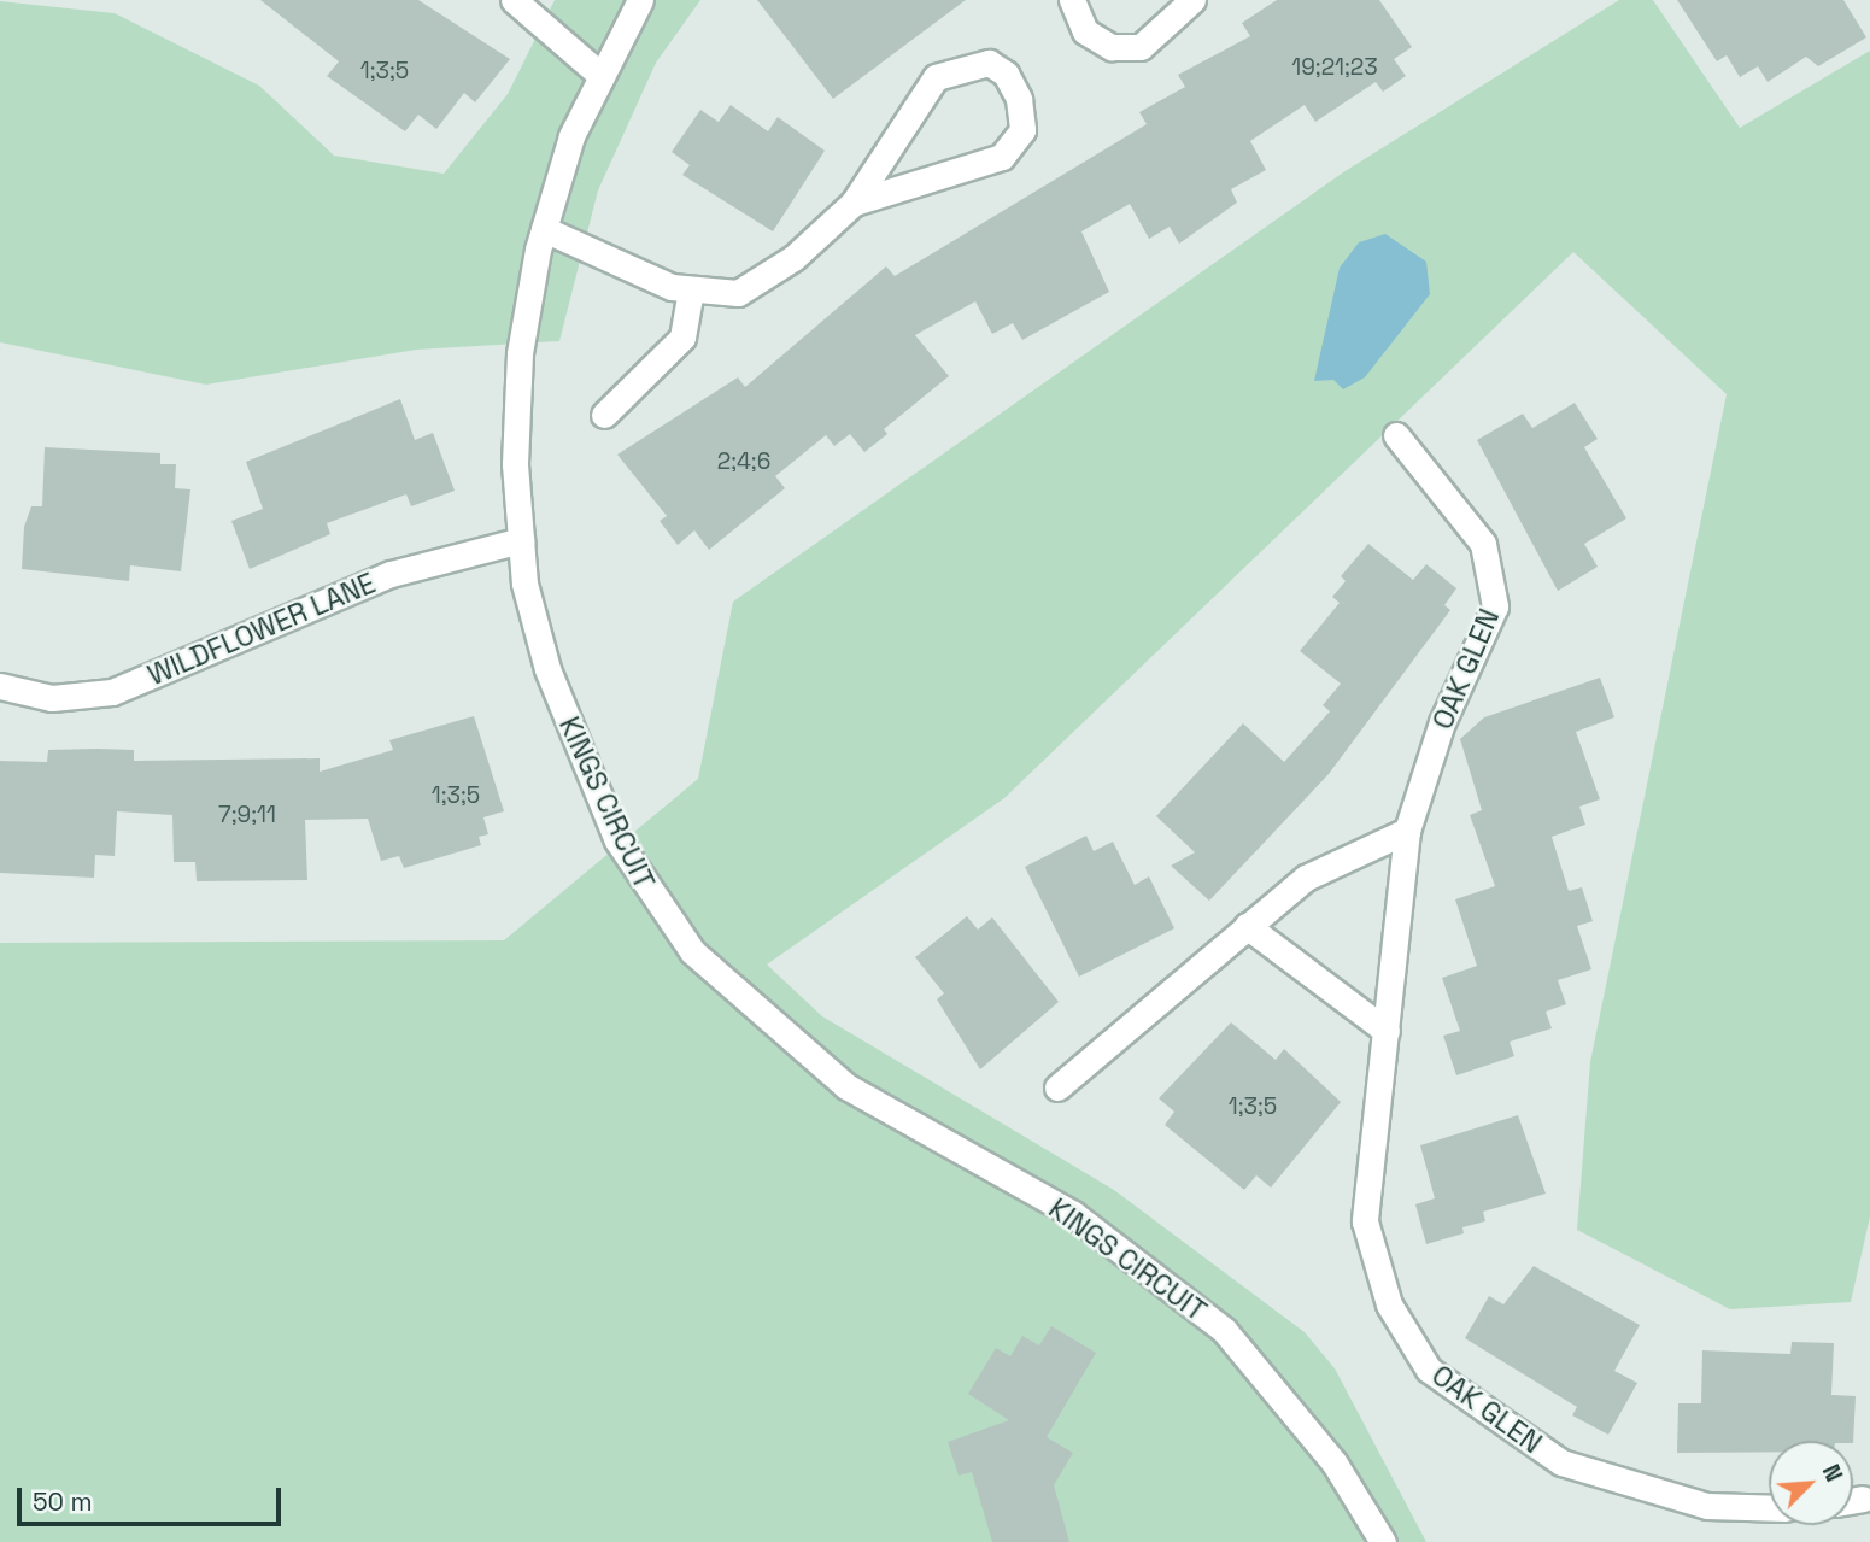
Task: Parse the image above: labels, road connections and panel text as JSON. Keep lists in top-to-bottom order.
{
  "streets": {
    "street": ["WILDFLOWER LANE", "OAK GLEN", "KINGS CIRCUIT"]
  },
  "crossings": [
    ["WILDFLOWER LANE", "KINGS CIRCUIT"]
  ],
  "house_numbers": [
    "19;21;23",
    "1;3;5",
    "2;4;6",
    "1;3;5",
    "7;9;11",
    "1;3;5"
  ],
  "scale_bar": "50 m",
  "north": "top right"
}
